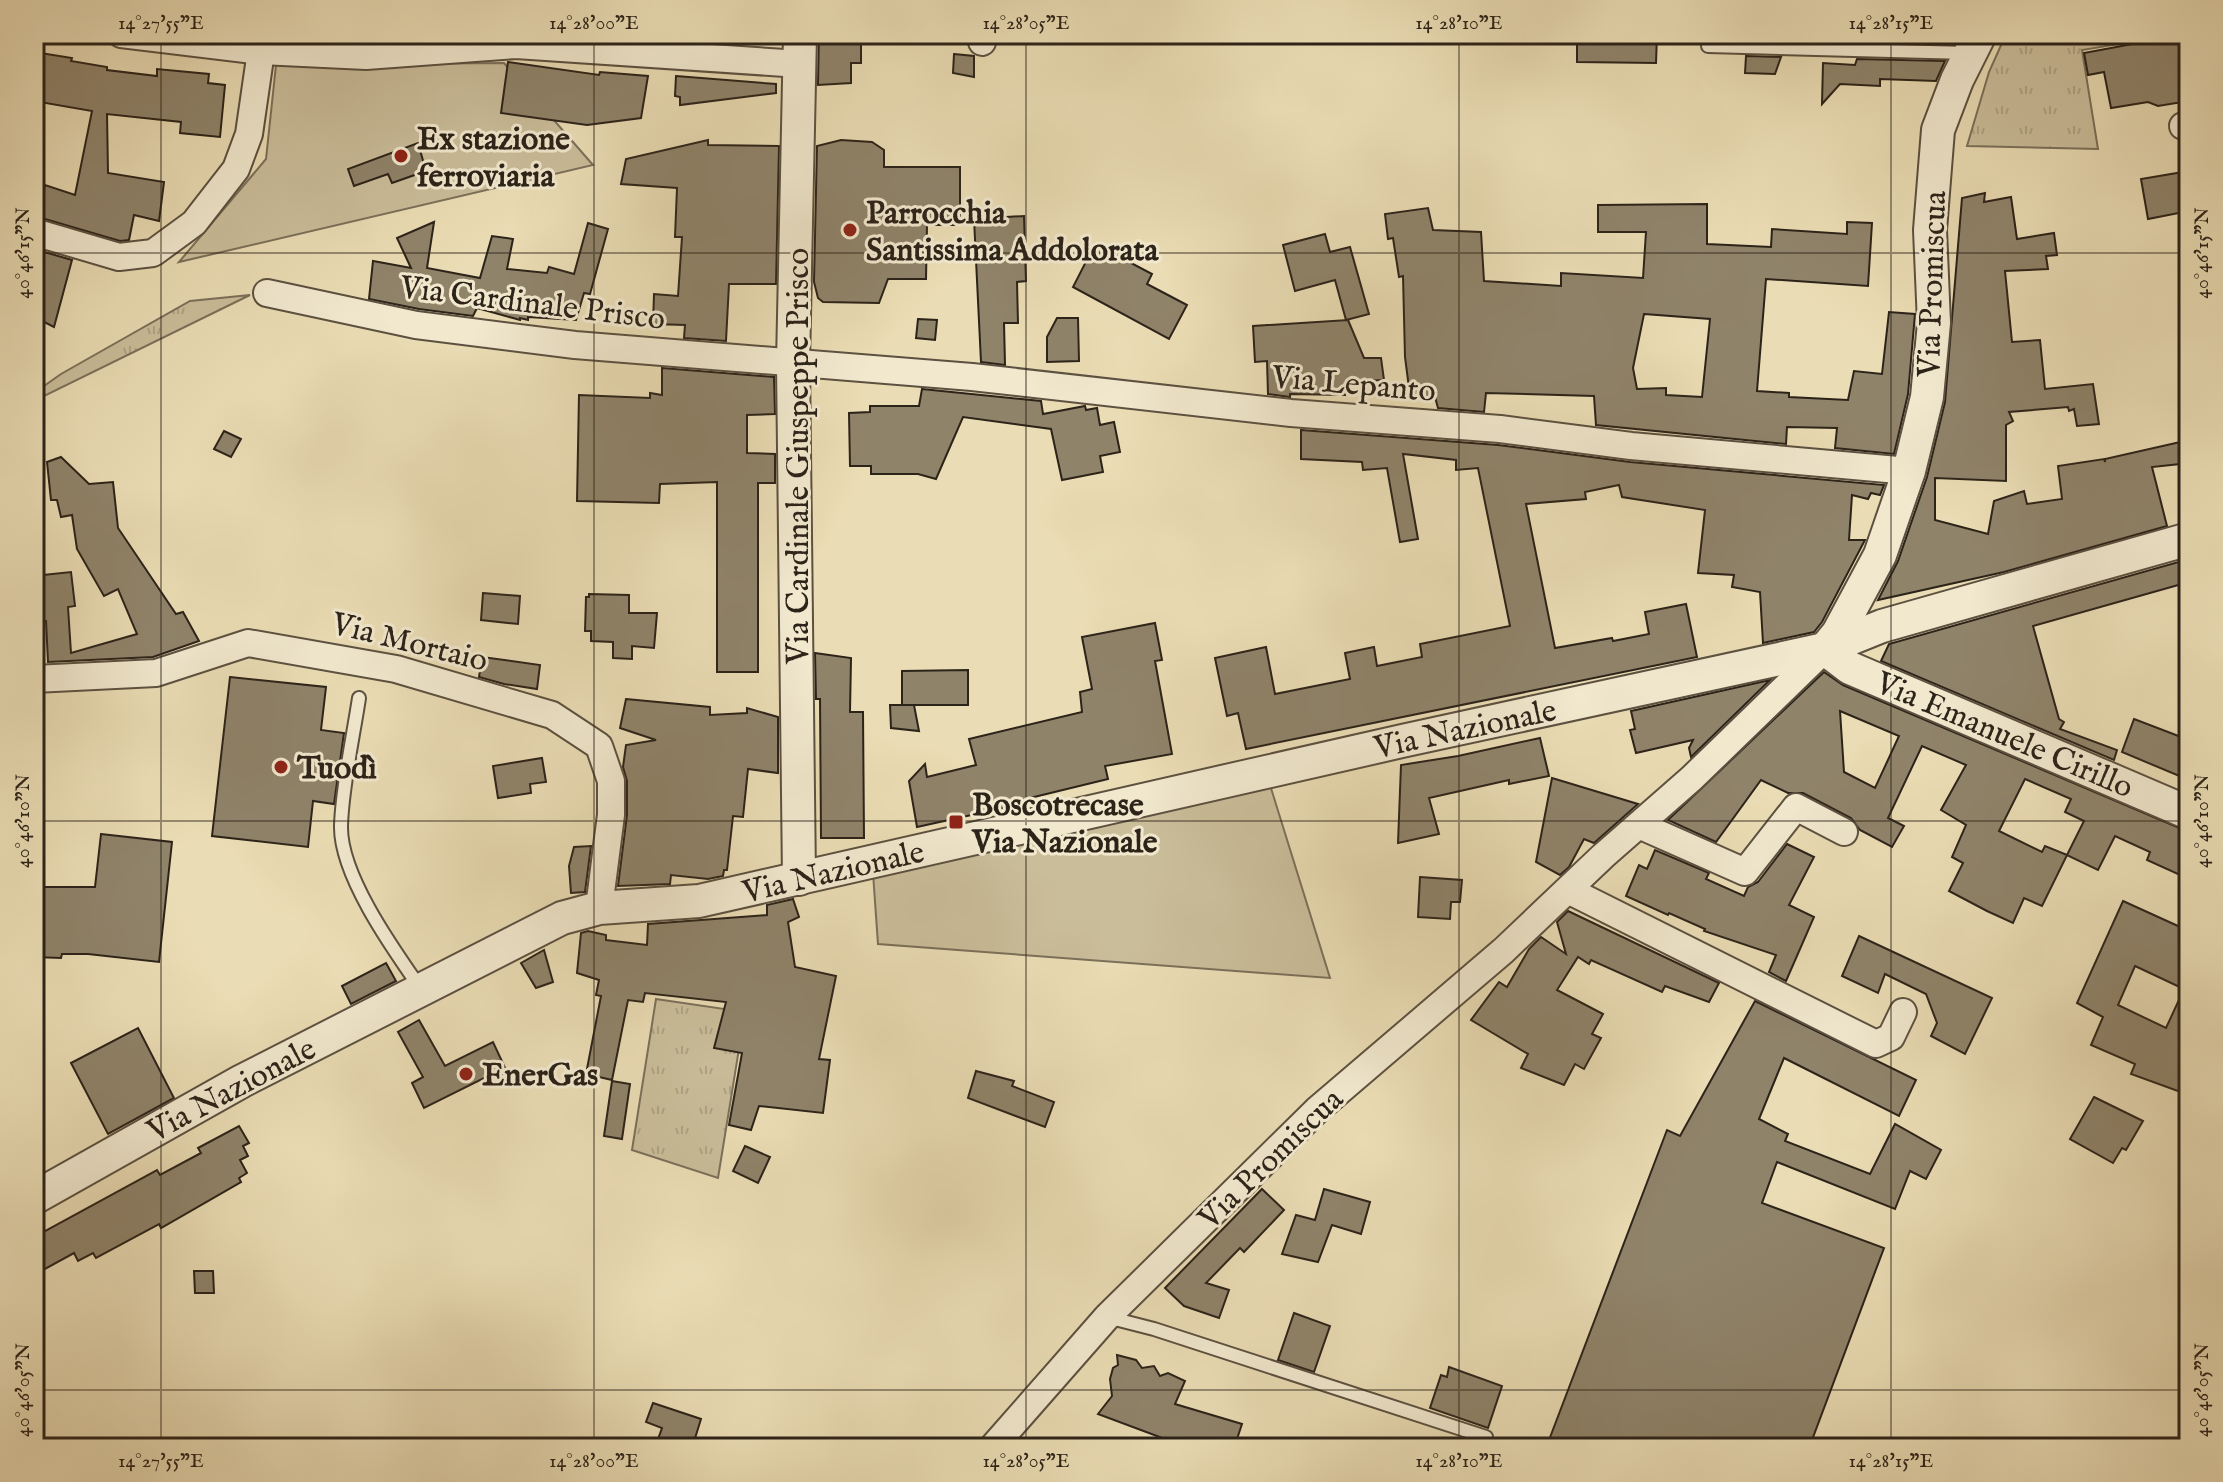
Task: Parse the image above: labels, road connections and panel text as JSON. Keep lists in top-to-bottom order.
{
  "streets": {
    "street": [
      "Via Promiscua",
      "Via Cardinale Prisco",
      "Via Lepanto",
      "Via Cardinale Giuspeppe Prisco",
      "Via Mortaio",
      "Via Nazionale",
      "Via Emanuele Cirillo"
    ]
  },
  "crossings": [
    ["Via Promiscua", "Via Lepanto"],
    ["Via Promiscua", "Via Nazionale"],
    ["Via Promiscua", "Via Emanuele Cirillo"],
    ["Via Cardinale Prisco", "Via Lepanto"],
    ["Via Cardinale Prisco", "Via Cardinale Giuspeppe Prisco"],
    ["Via Lepanto", "Via Cardinale Giuspeppe Prisco"],
    ["Via Cardinale Giuspeppe Prisco", "Via Nazionale"],
    ["Via Mortaio", "Via Nazionale"],
    ["Via Nazionale", "Via Emanuele Cirillo"]
  ],
  "places": {
    "other": [
      "Ex stazione ferroviaria",
      "Parrocchia Santissima Addolorata",
      "Tuodì",
      "EnerGas"
    ],
    "transit": ["Boscotrecase Via Nazionale"]
  },
  "coordinates": [
    "14°27'55\"E",
    "14°28'00\"E",
    "14°28'05\"E",
    "14°28'10\"E",
    "14°28'15\"E",
    "40°46'15\"N",
    "40°46'10\"N",
    "40°46'05\"N"
  ]
}
